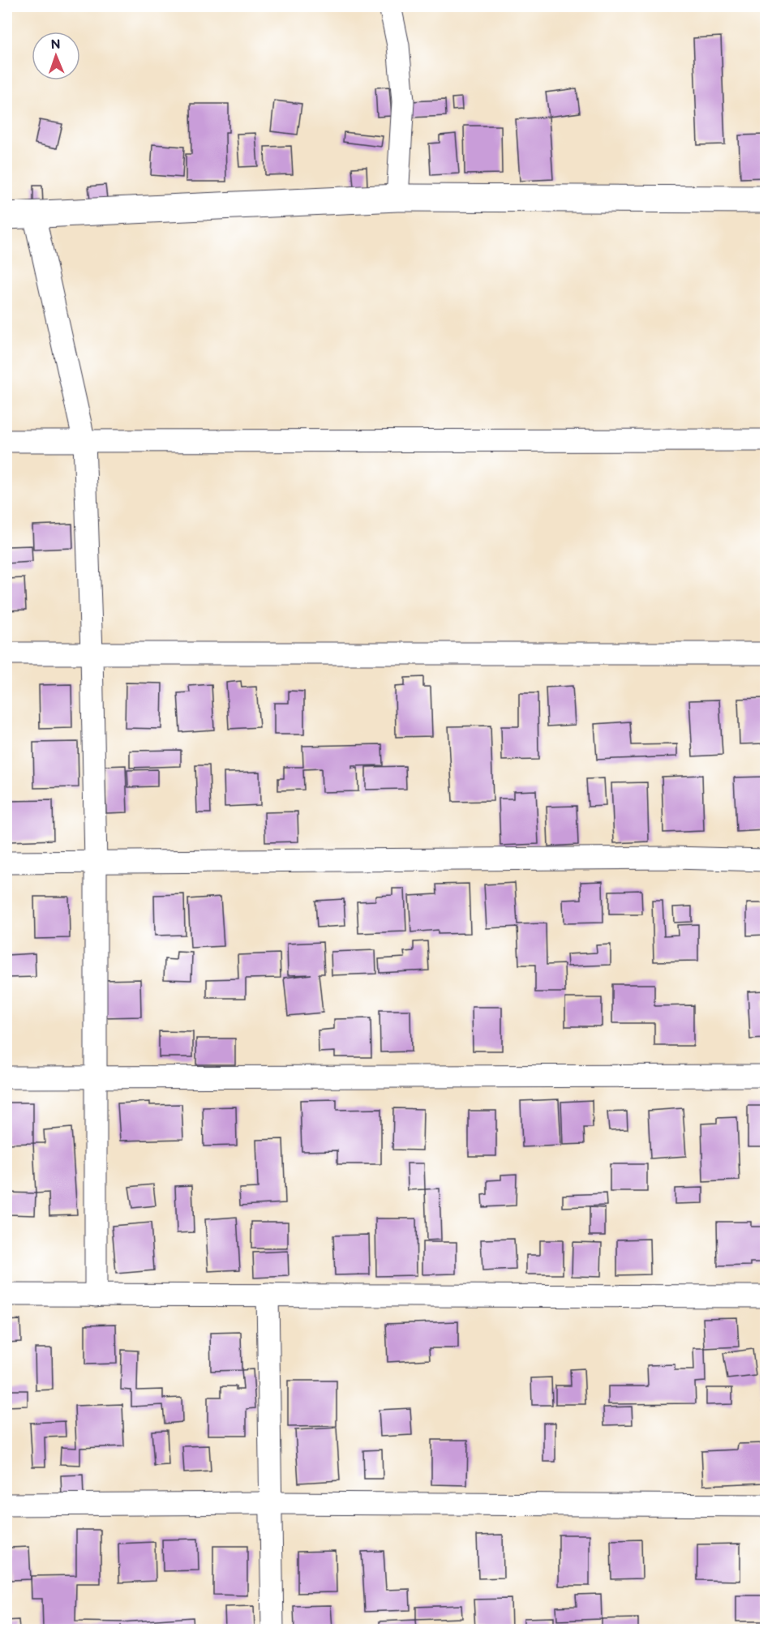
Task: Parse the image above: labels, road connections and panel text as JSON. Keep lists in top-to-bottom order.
{
  "north": "top"
}
